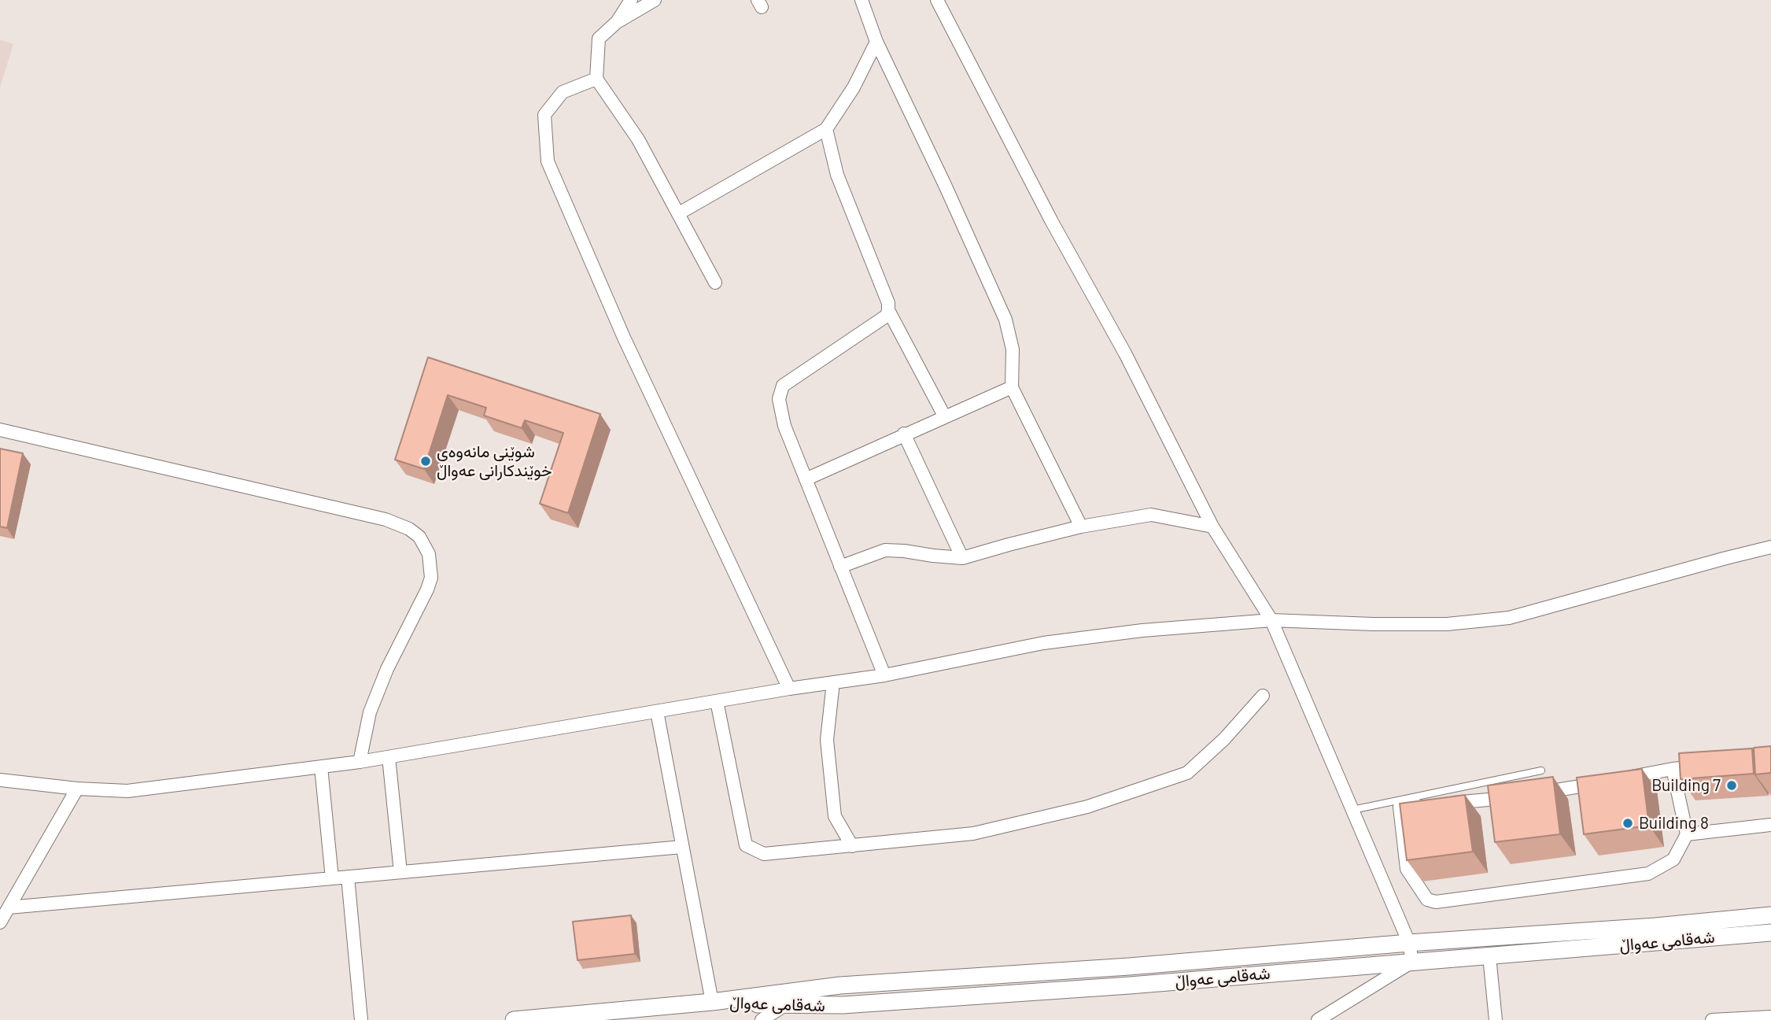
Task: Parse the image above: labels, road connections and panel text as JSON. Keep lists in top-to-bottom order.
{
  "streets": {
    "main road": ["شەقامی عەواڵ"]
  },
  "places": ["شوێنی مانەوەی خوێندکارانی عەواڵ", "Building 7", "Building 8"]
}
